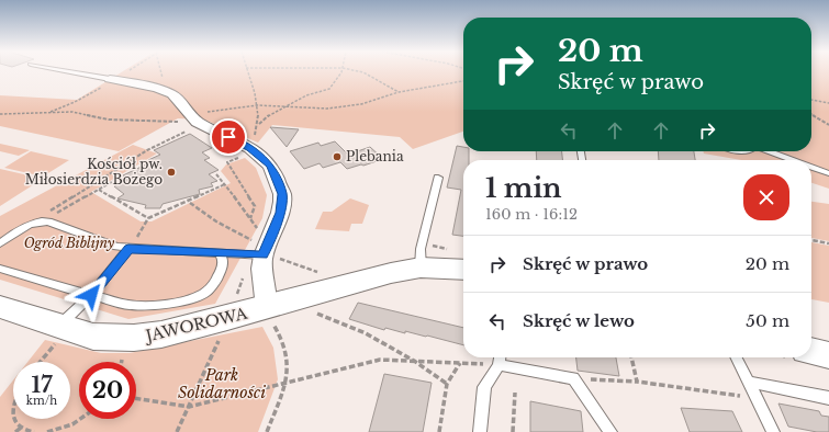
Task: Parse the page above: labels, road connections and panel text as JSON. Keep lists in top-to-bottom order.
{
  "streets": {
    "street": ["JAWOROWA"]
  },
  "parks": ["Ogród Biblijny", "Park Solidarności"],
  "places": ["Plebania", "Kościół pw. Miłosierdzia Bożego"],
  "page": {
    "turn": ["20 m", "Skręć w prawo"],
    "heading": ["1 min", "160 m · 16:12"],
    "list": [
      {
        "name": "Skręć w prawo",
        "value": "20 m"
      },
      {
        "name": "Skręć w lewo",
        "value": "50 m"
      }
    ],
    "speed": "17 km/h",
    "limit": "20"
  }
}
